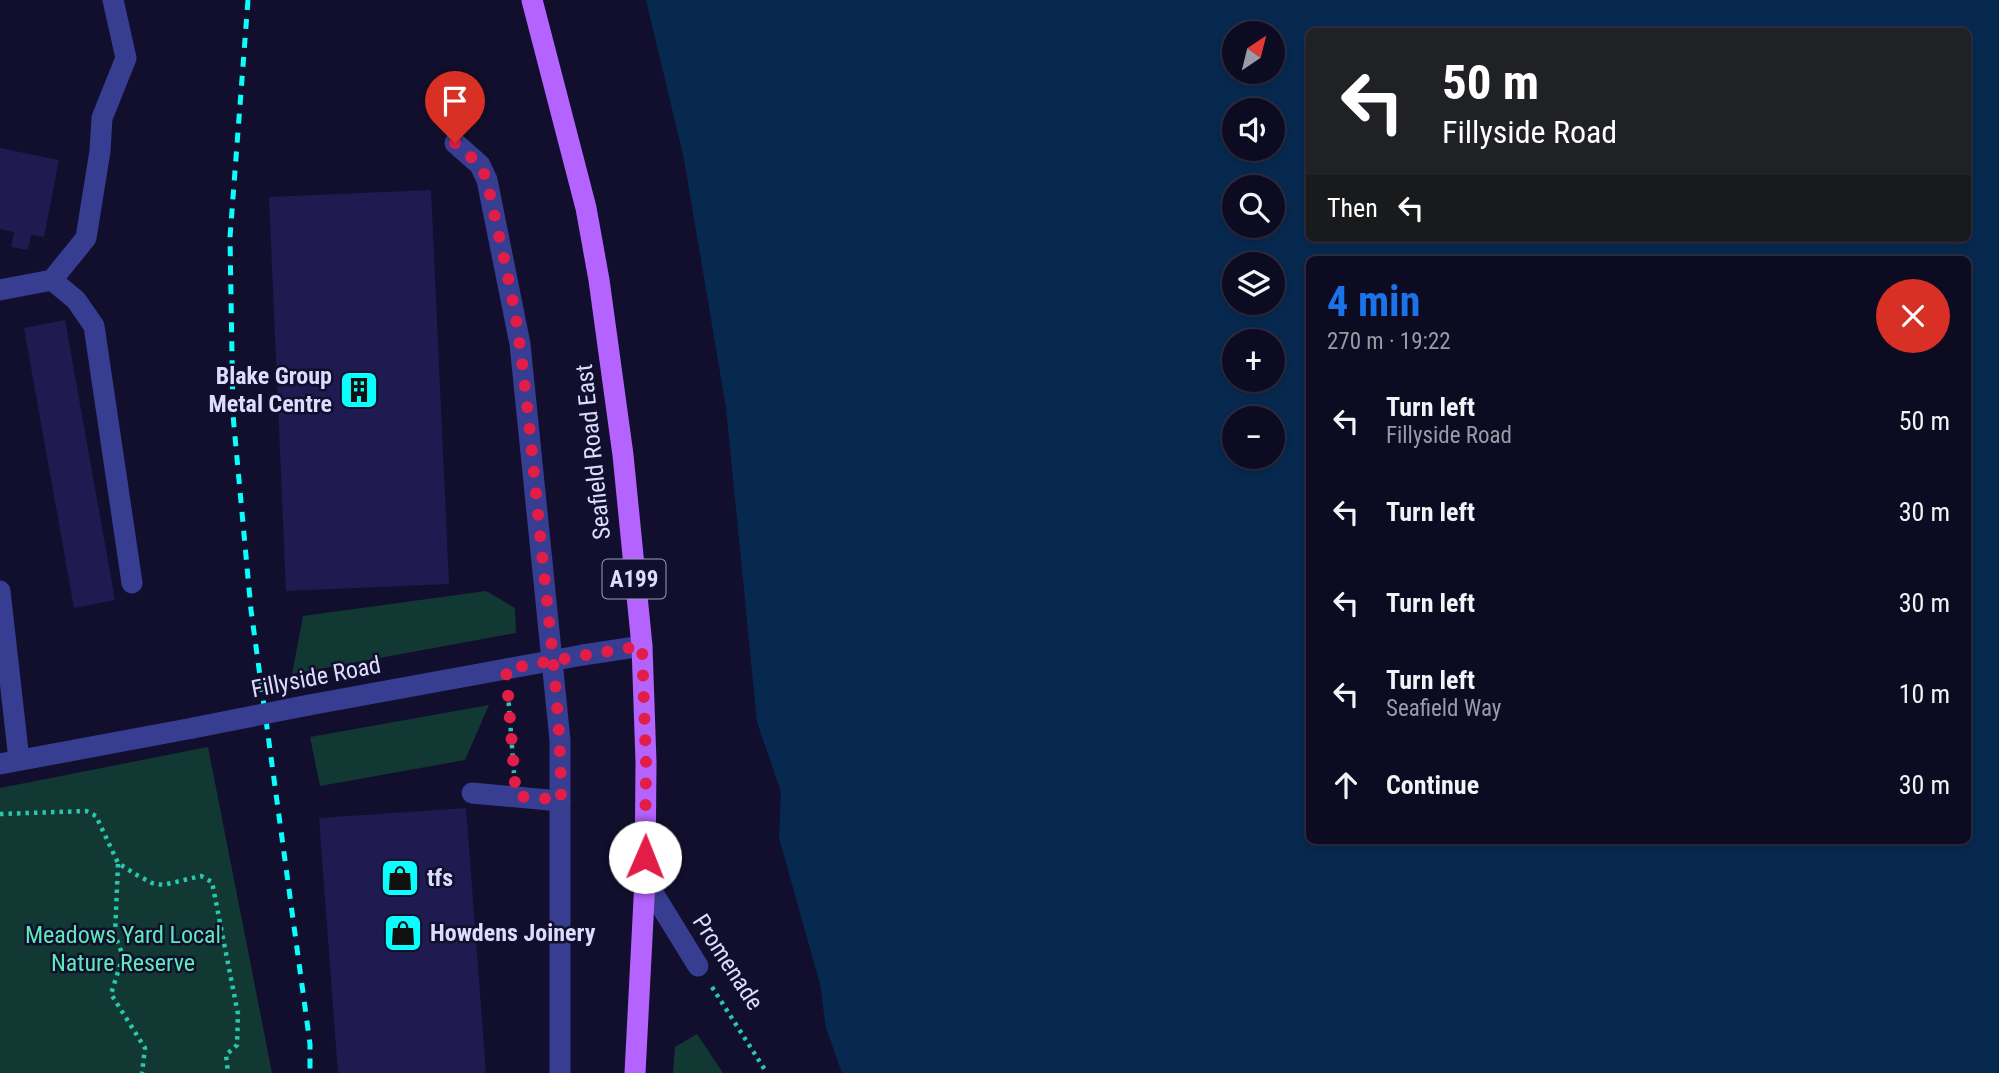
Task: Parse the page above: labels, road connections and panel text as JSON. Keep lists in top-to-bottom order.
{
  "streets": {
    "main road": ["Seafield Road East", "A199"],
    "street": ["Fillyside Road", "Promenade"]
  },
  "crossings": [
    ["Seafield Road East", "Fillyside Road"],
    ["Seafield Road East", "Promenade"]
  ],
  "parks": ["Meadows Yard Local Nature Reserve"],
  "places": {
    "building": ["Blake Group Metal Centre"],
    "shop": ["tfs", "Howdens Joinery"]
  },
  "north": "top right",
  "page": {
    "map_buttons": ["+", "−"],
    "turn": ["50 m", "Fillyside Road"],
    "then": "Then",
    "heading": ["4 min", "270 m · 19:22"],
    "list": [
      {
        "name": "Turn left",
        "note": "Fillyside Road",
        "value": "50 m"
      },
      {
        "name": "Turn left",
        "value": "30 m"
      },
      {
        "name": "Turn left",
        "value": "30 m"
      },
      {
        "name": "Turn left",
        "note": "Seafield Way",
        "value": "10 m"
      },
      {
        "name": "Continue",
        "value": "30 m"
      }
    ]
  }
}
